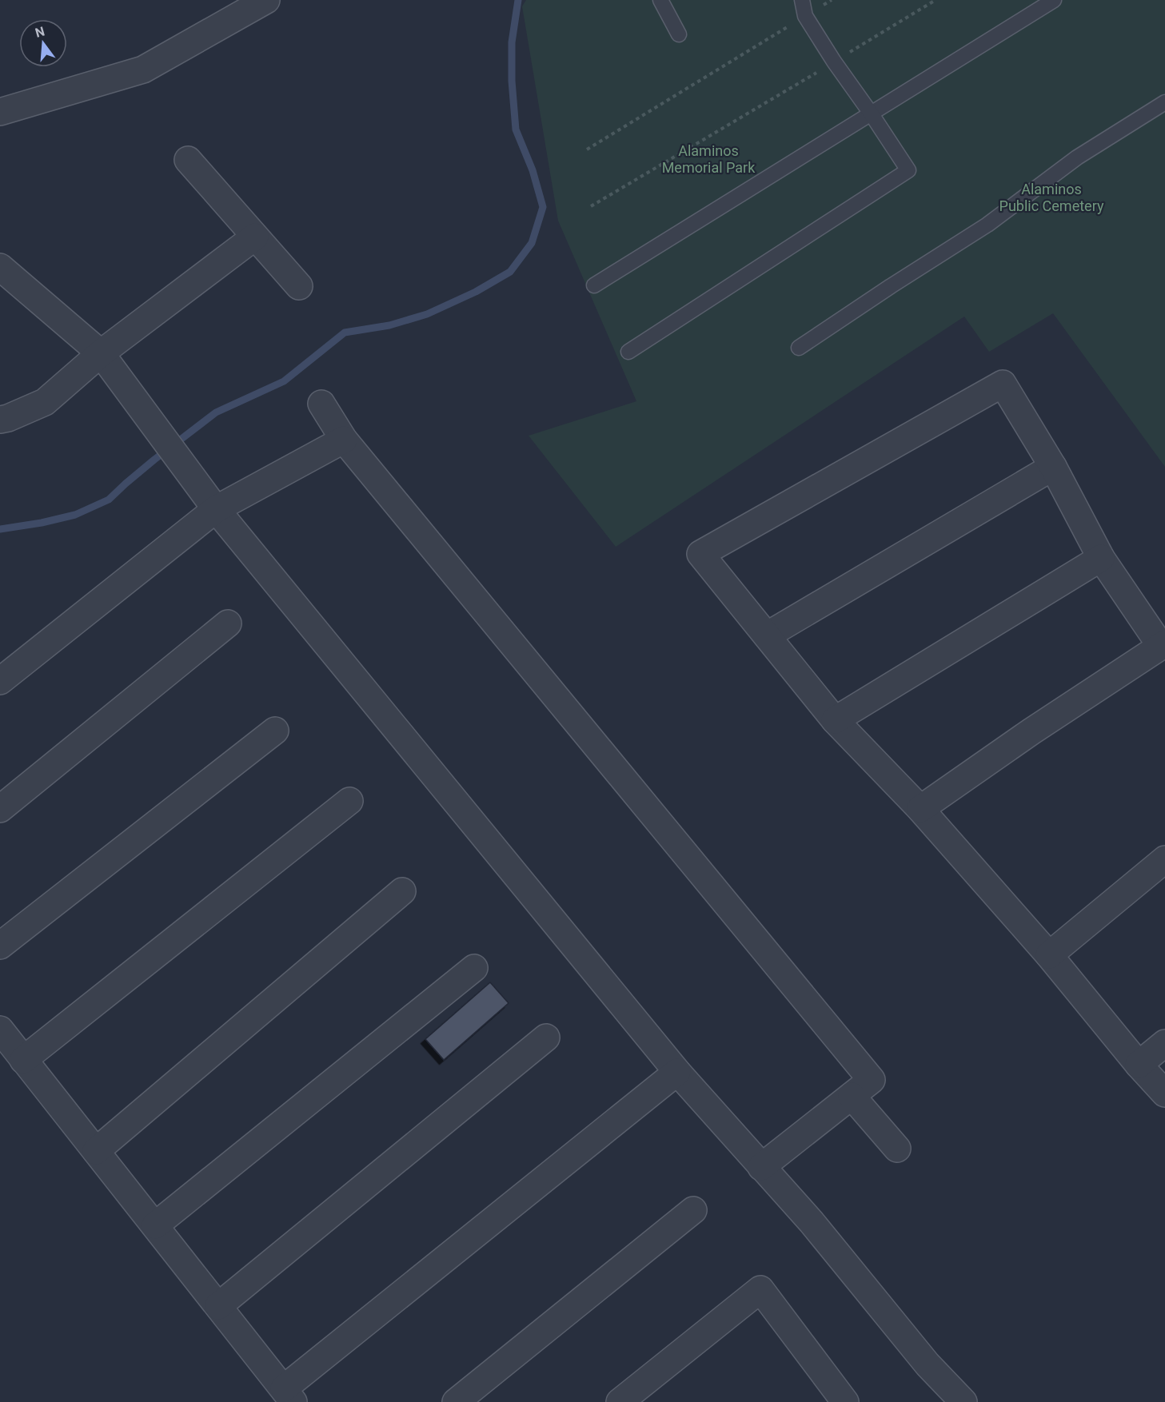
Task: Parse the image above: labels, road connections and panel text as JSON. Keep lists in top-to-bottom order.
{
  "parks": ["Alaminos Memorial Park", "Alaminos Public Cemetery"],
  "north": "top"
}
